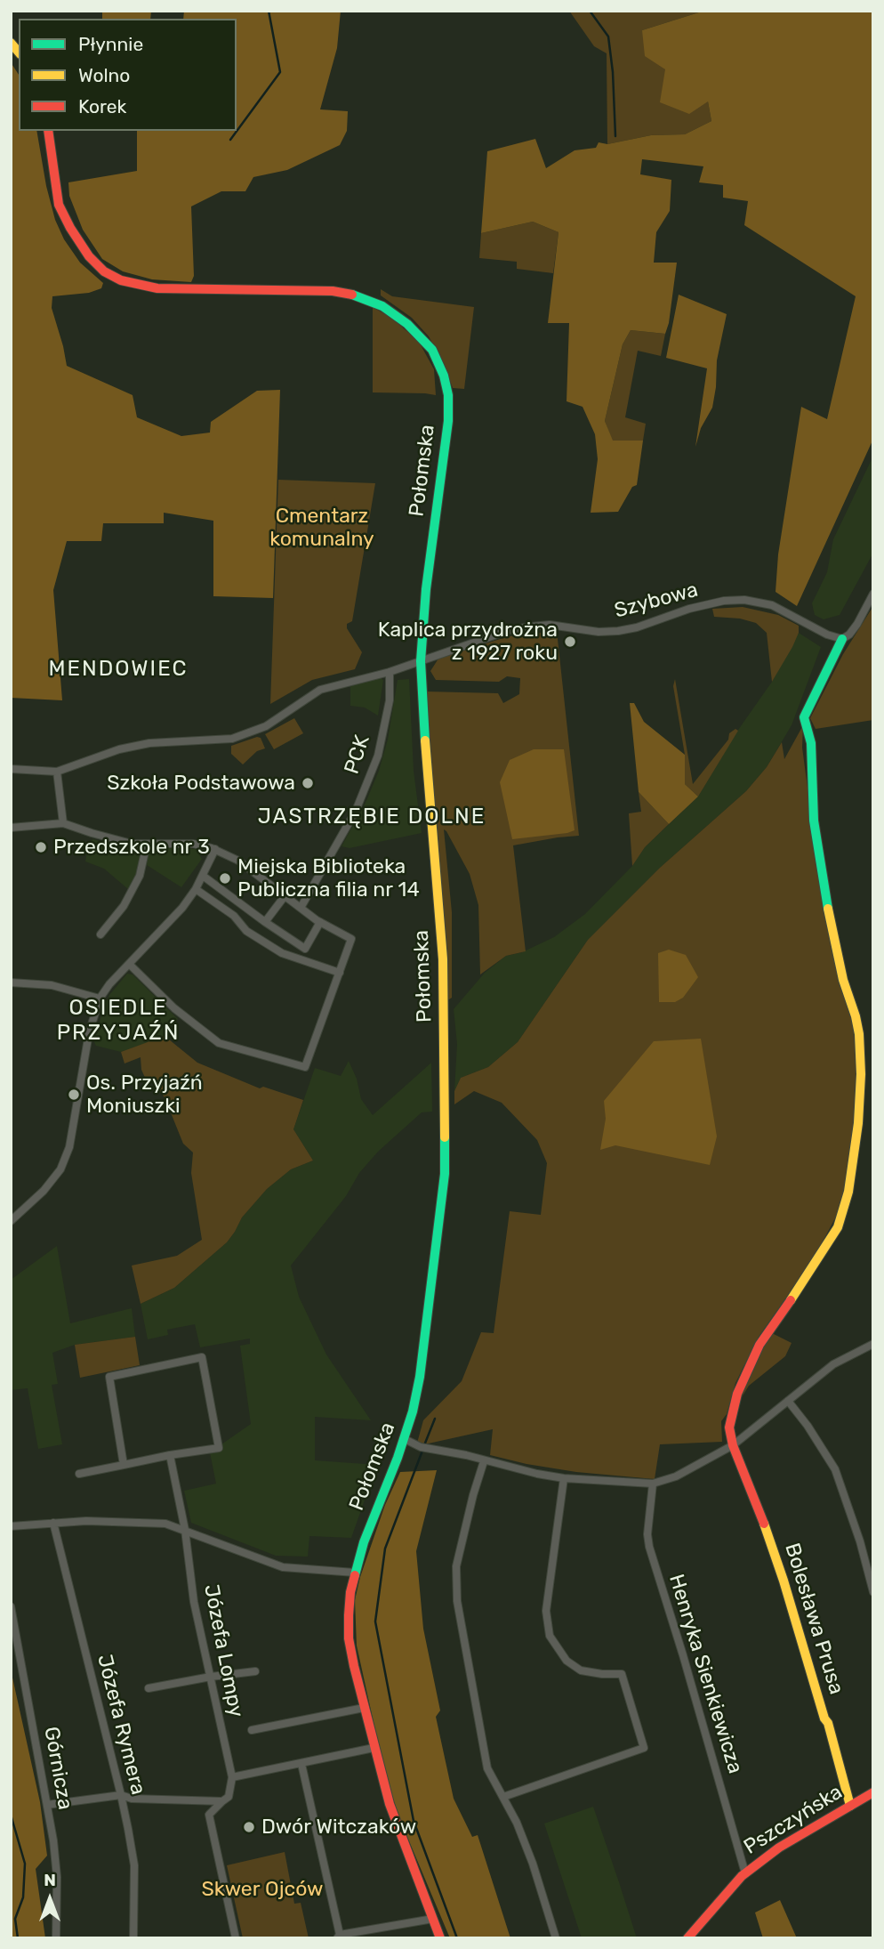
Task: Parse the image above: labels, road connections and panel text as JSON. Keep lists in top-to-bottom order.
{
  "streets": {
    "street": [
      "Połomska",
      "Szybowa",
      "PCK",
      "Bolesława Prusa",
      "Józefa Lompy",
      "Henryka Sienkiewicza",
      "Józefa Rymera",
      "Górnicza",
      "Pszczyńska"
    ]
  },
  "crossings": [
    ["Połomska", "Szybowa"],
    ["Szybowa", "PCK"],
    ["Szybowa", "Bolesława Prusa"],
    ["Bolesława Prusa", "Pszczyńska"],
    ["Henryka Sienkiewicza", "Pszczyńska"]
  ],
  "districts": ["MENDOWIEC", "JASTRZĘBIE DOLNE", "OSIEDLE PRZYJAŹŃ"],
  "parks": ["Cmentarz komunalny", "Skwer Ojców"],
  "places": [
    "Kaplica przydrożna z 1927 roku",
    "Szkoła Podstawowa",
    "Przedszkole nr 3",
    "Miejska Biblioteka Publiczna filia nr 14",
    "Os. Przyjaźń Moniuszki",
    "Dwór Witczaków"
  ],
  "legend": ["Płynnie", "Wolno", "Korek"],
  "north": "top"
}
